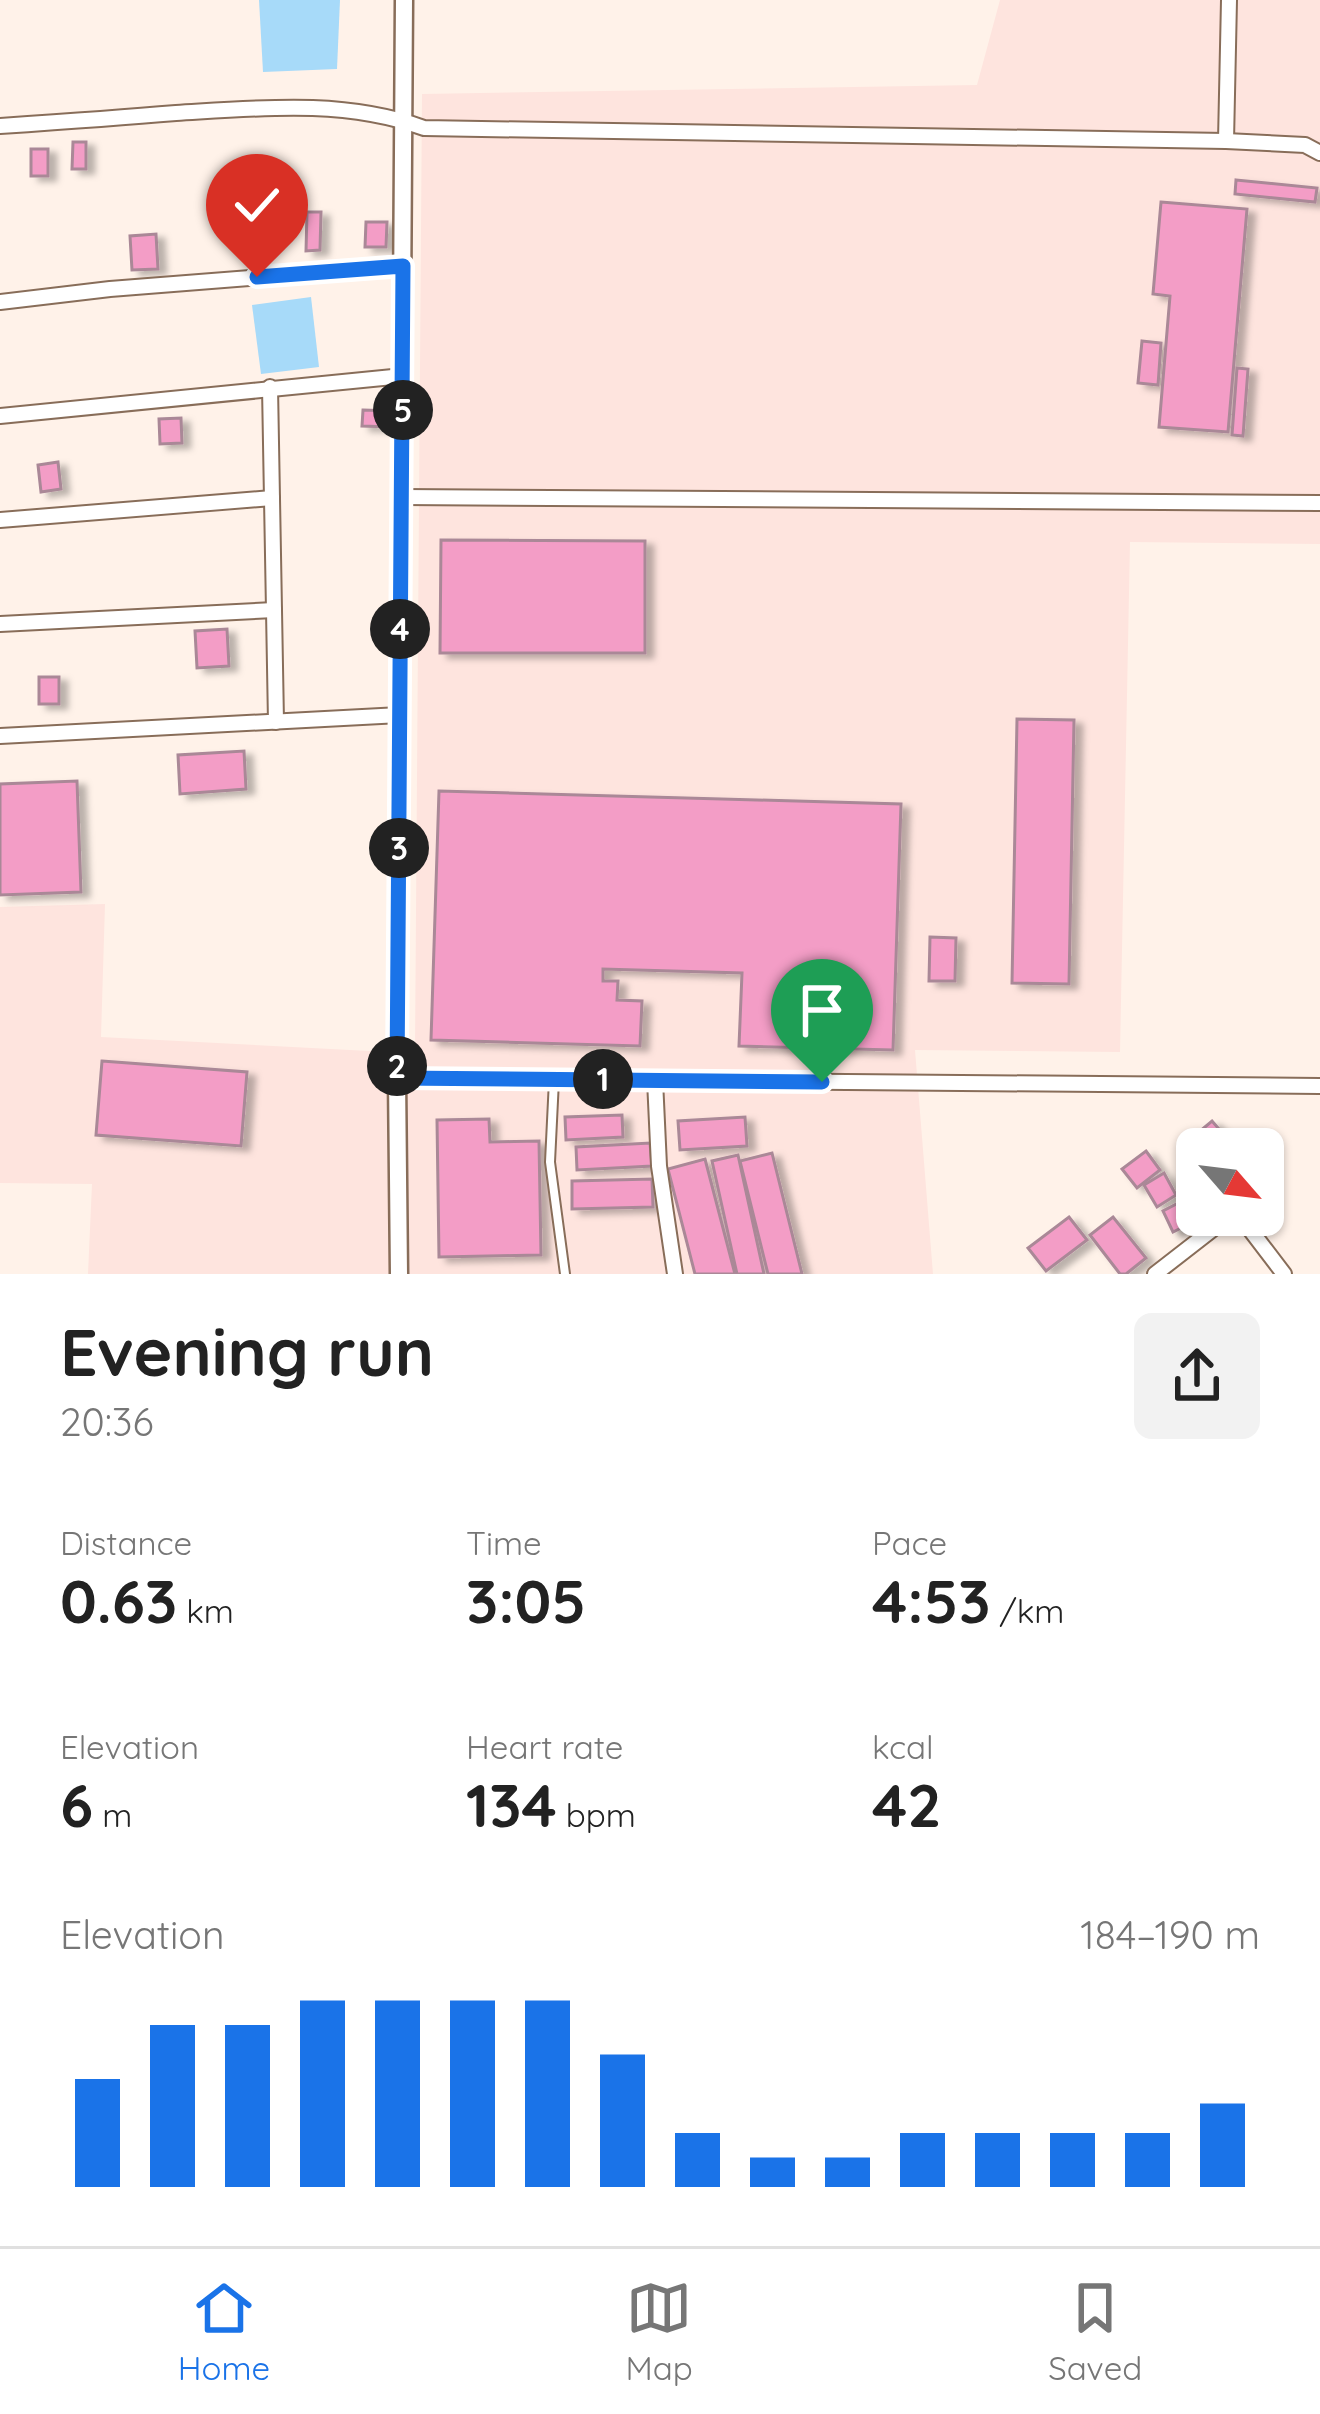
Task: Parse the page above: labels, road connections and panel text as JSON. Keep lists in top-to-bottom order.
{
  "north": "bottom right",
  "page": {
    "pins": [
      "5",
      "4",
      "3",
      "2",
      "1"
    ],
    "heading": ["Evening run", "20:36"],
    "stats": [
      ["Distance", "0.63 km"],
      ["Time", "3:05"],
      ["Pace", "4:53 /km"],
      ["Elevation", "6 m"],
      ["Heart rate", "134 bpm"],
      ["kcal", "42"]
    ],
    "chart": ["Elevation", "184–190 m"],
    "tabs": ["Home", "Map", "Saved"]
  }
}
